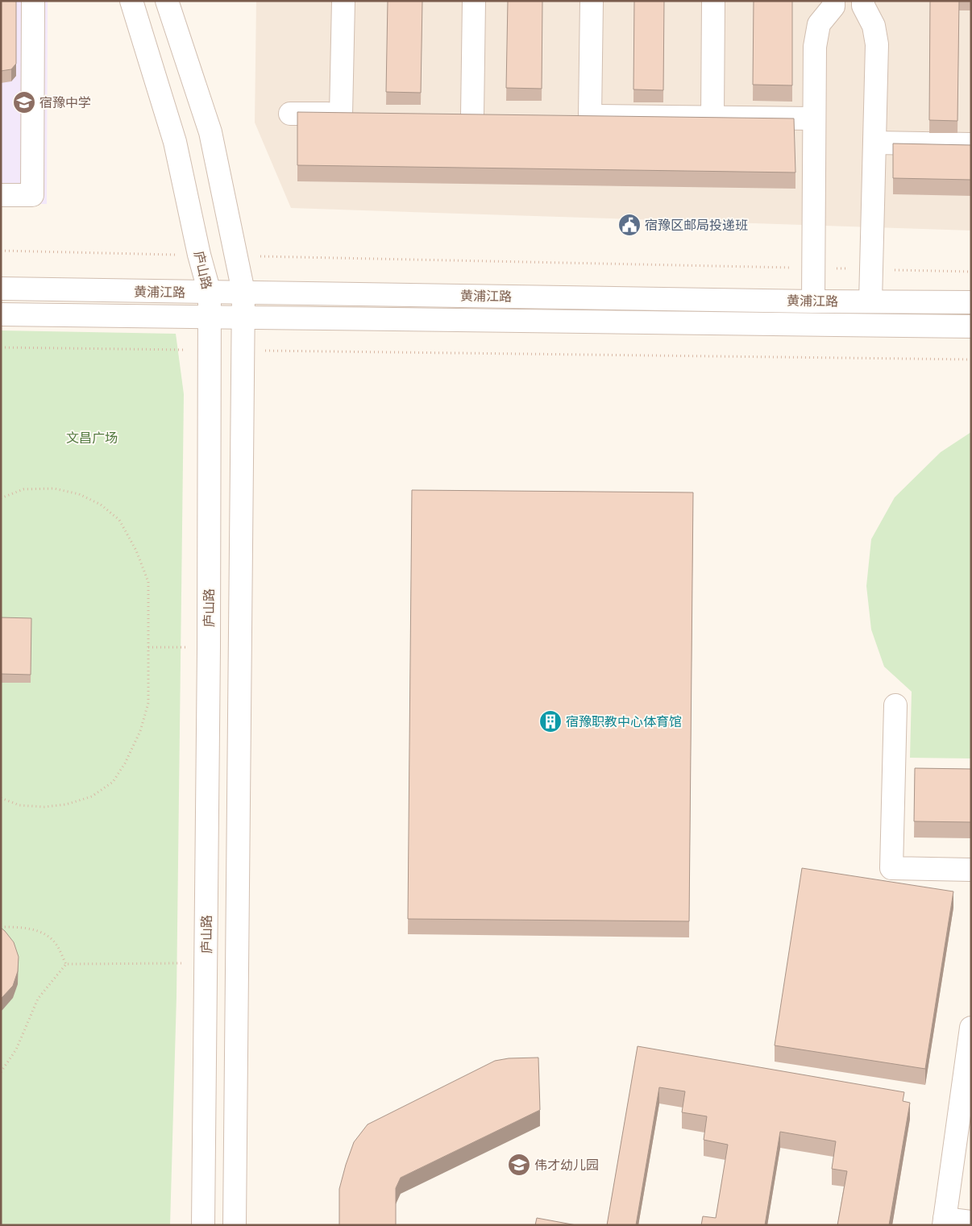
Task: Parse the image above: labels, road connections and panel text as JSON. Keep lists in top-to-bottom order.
{
  "streets": {
    "street": ["庐山路", "黄浦江路"]
  },
  "crossings": [
    ["庐山路", "黄浦江路"]
  ],
  "parks": ["文昌广场"],
  "places": {
    "school or university": ["宿豫中学", "伟才幼儿园"],
    "public building": ["宿豫区邮局投递班"],
    "building": ["宿豫职教中心体育馆"]
  }
}
